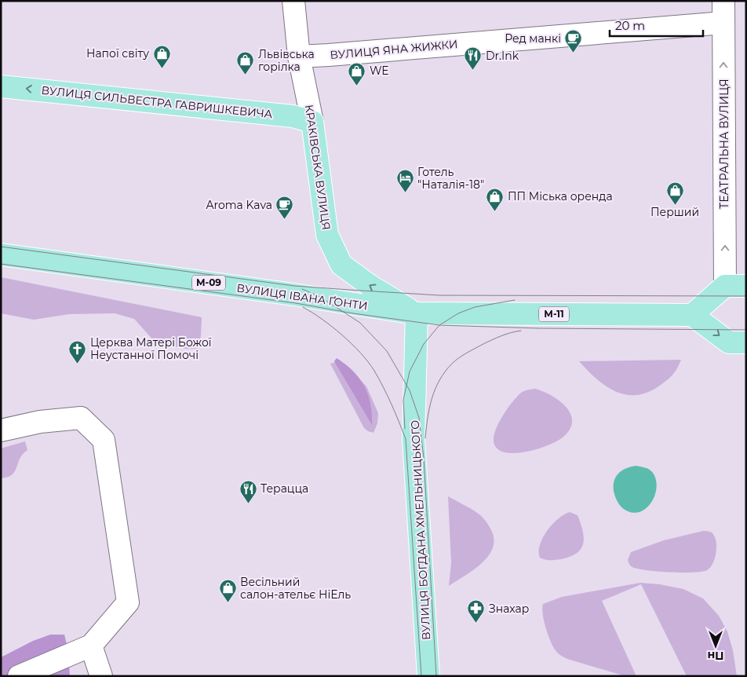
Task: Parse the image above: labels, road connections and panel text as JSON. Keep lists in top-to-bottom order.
{
  "streets": {
    "main road": [
      "ВУЛИЦЯ СИЛЬВЕСТРА ГАВРИШКЕВИЧА",
      "КРАКІВСЬКА ВУЛИЦЯ",
      "М-09",
      "ВУЛИЦЯ ІВАНА ҐОНТИ",
      "М-11",
      "ВУЛИЦЯ БОГДАНА ХМЕЛЬНИЦЬКОГО"
    ],
    "street": ["ВУЛИЦЯ ЯНА ЖИЖКИ", "ТЕАТРАЛЬНА ВУЛИЦЯ"]
  },
  "crossings": [
    ["ВУЛИЦЯ ЯНА ЖИЖКИ", "ТЕАТРАЛЬНА ВУЛИЦЯ"],
    ["ВУЛИЦЯ ЯНА ЖИЖКИ", "КРАКІВСЬКА ВУЛИЦЯ"],
    ["ВУЛИЦЯ СИЛЬВЕСТРА ГАВРИШКЕВИЧА", "КРАКІВСЬКА ВУЛИЦЯ"],
    ["КРАКІВСЬКА ВУЛИЦЯ", "ВУЛИЦЯ ІВАНА ҐОНТИ"],
    ["КРАКІВСЬКА ВУЛИЦЯ", "М-11"],
    ["КРАКІВСЬКА ВУЛИЦЯ", "ВУЛИЦЯ БОГДАНА ХМЕЛЬНИЦЬКОГО"],
    ["ВУЛИЦЯ ІВАНА ҐОНТИ", "М-11"],
    ["ВУЛИЦЯ ІВАНА ҐОНТИ", "ВУЛИЦЯ БОГДАНА ХМЕЛЬНИЦЬКОГО"],
    ["М-11", "ВУЛИЦЯ БОГДАНА ХМЕЛЬНИЦЬКОГО"]
  ],
  "one_way": ["ВУЛИЦЯ СИЛЬВЕСТРА ГАВРИШКЕВИЧА", "ТЕАТРАЛЬНА ВУЛИЦЯ", "КРАКІВСЬКА ВУЛИЦЯ"],
  "places": {
    "cafe": ["Ред манкі", "Aroma Kava"],
    "shop": [
      "Напої світу",
      "Львівська горілка",
      "WE",
      "Перший",
      "ПП Міська оренда",
      "Весільний салон-ательє НіЕль"
    ],
    "restaurant": ["Dr.Ink", "Терацца"],
    "hotel": ["Готель \"Наталія-18\""],
    "church": ["Церква Матері Божої Неустанної Помочі"],
    "pharmacy": ["Знахар"]
  },
  "scale_bar": "20 m",
  "north": "bottom"
}
